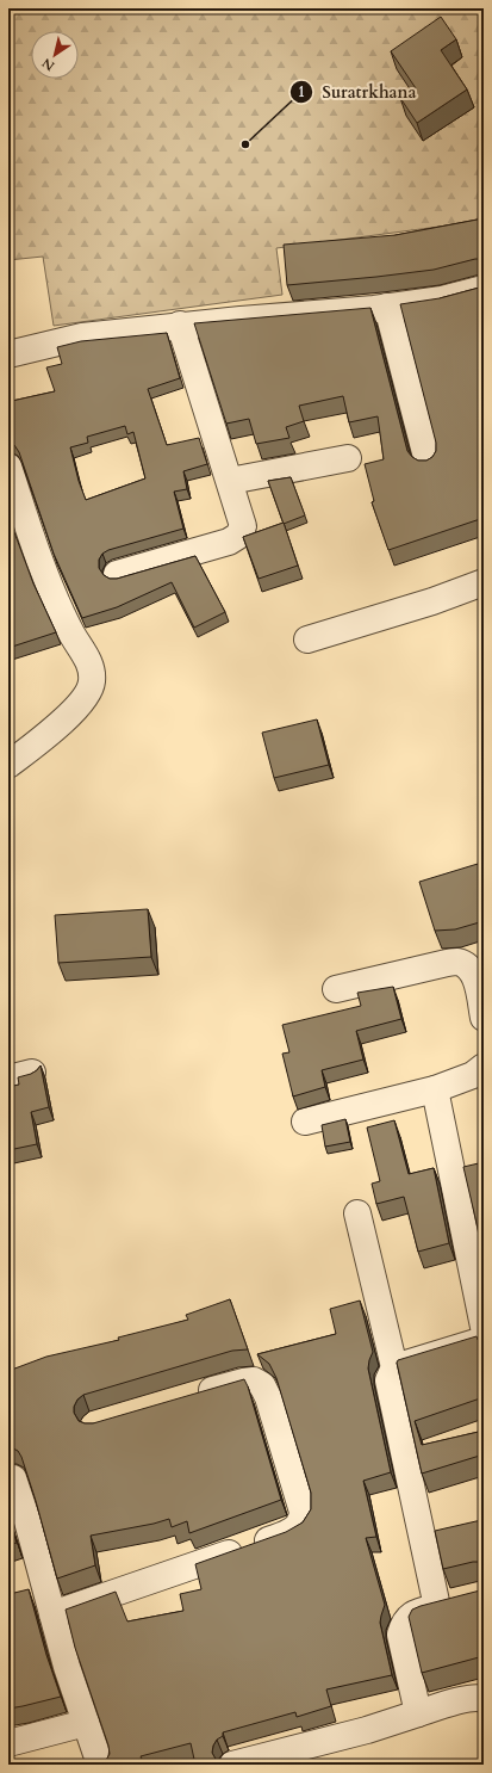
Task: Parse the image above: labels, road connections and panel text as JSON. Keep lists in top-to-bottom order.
{
  "places": ["Suratrkhana"],
  "north": "bottom left"
}
